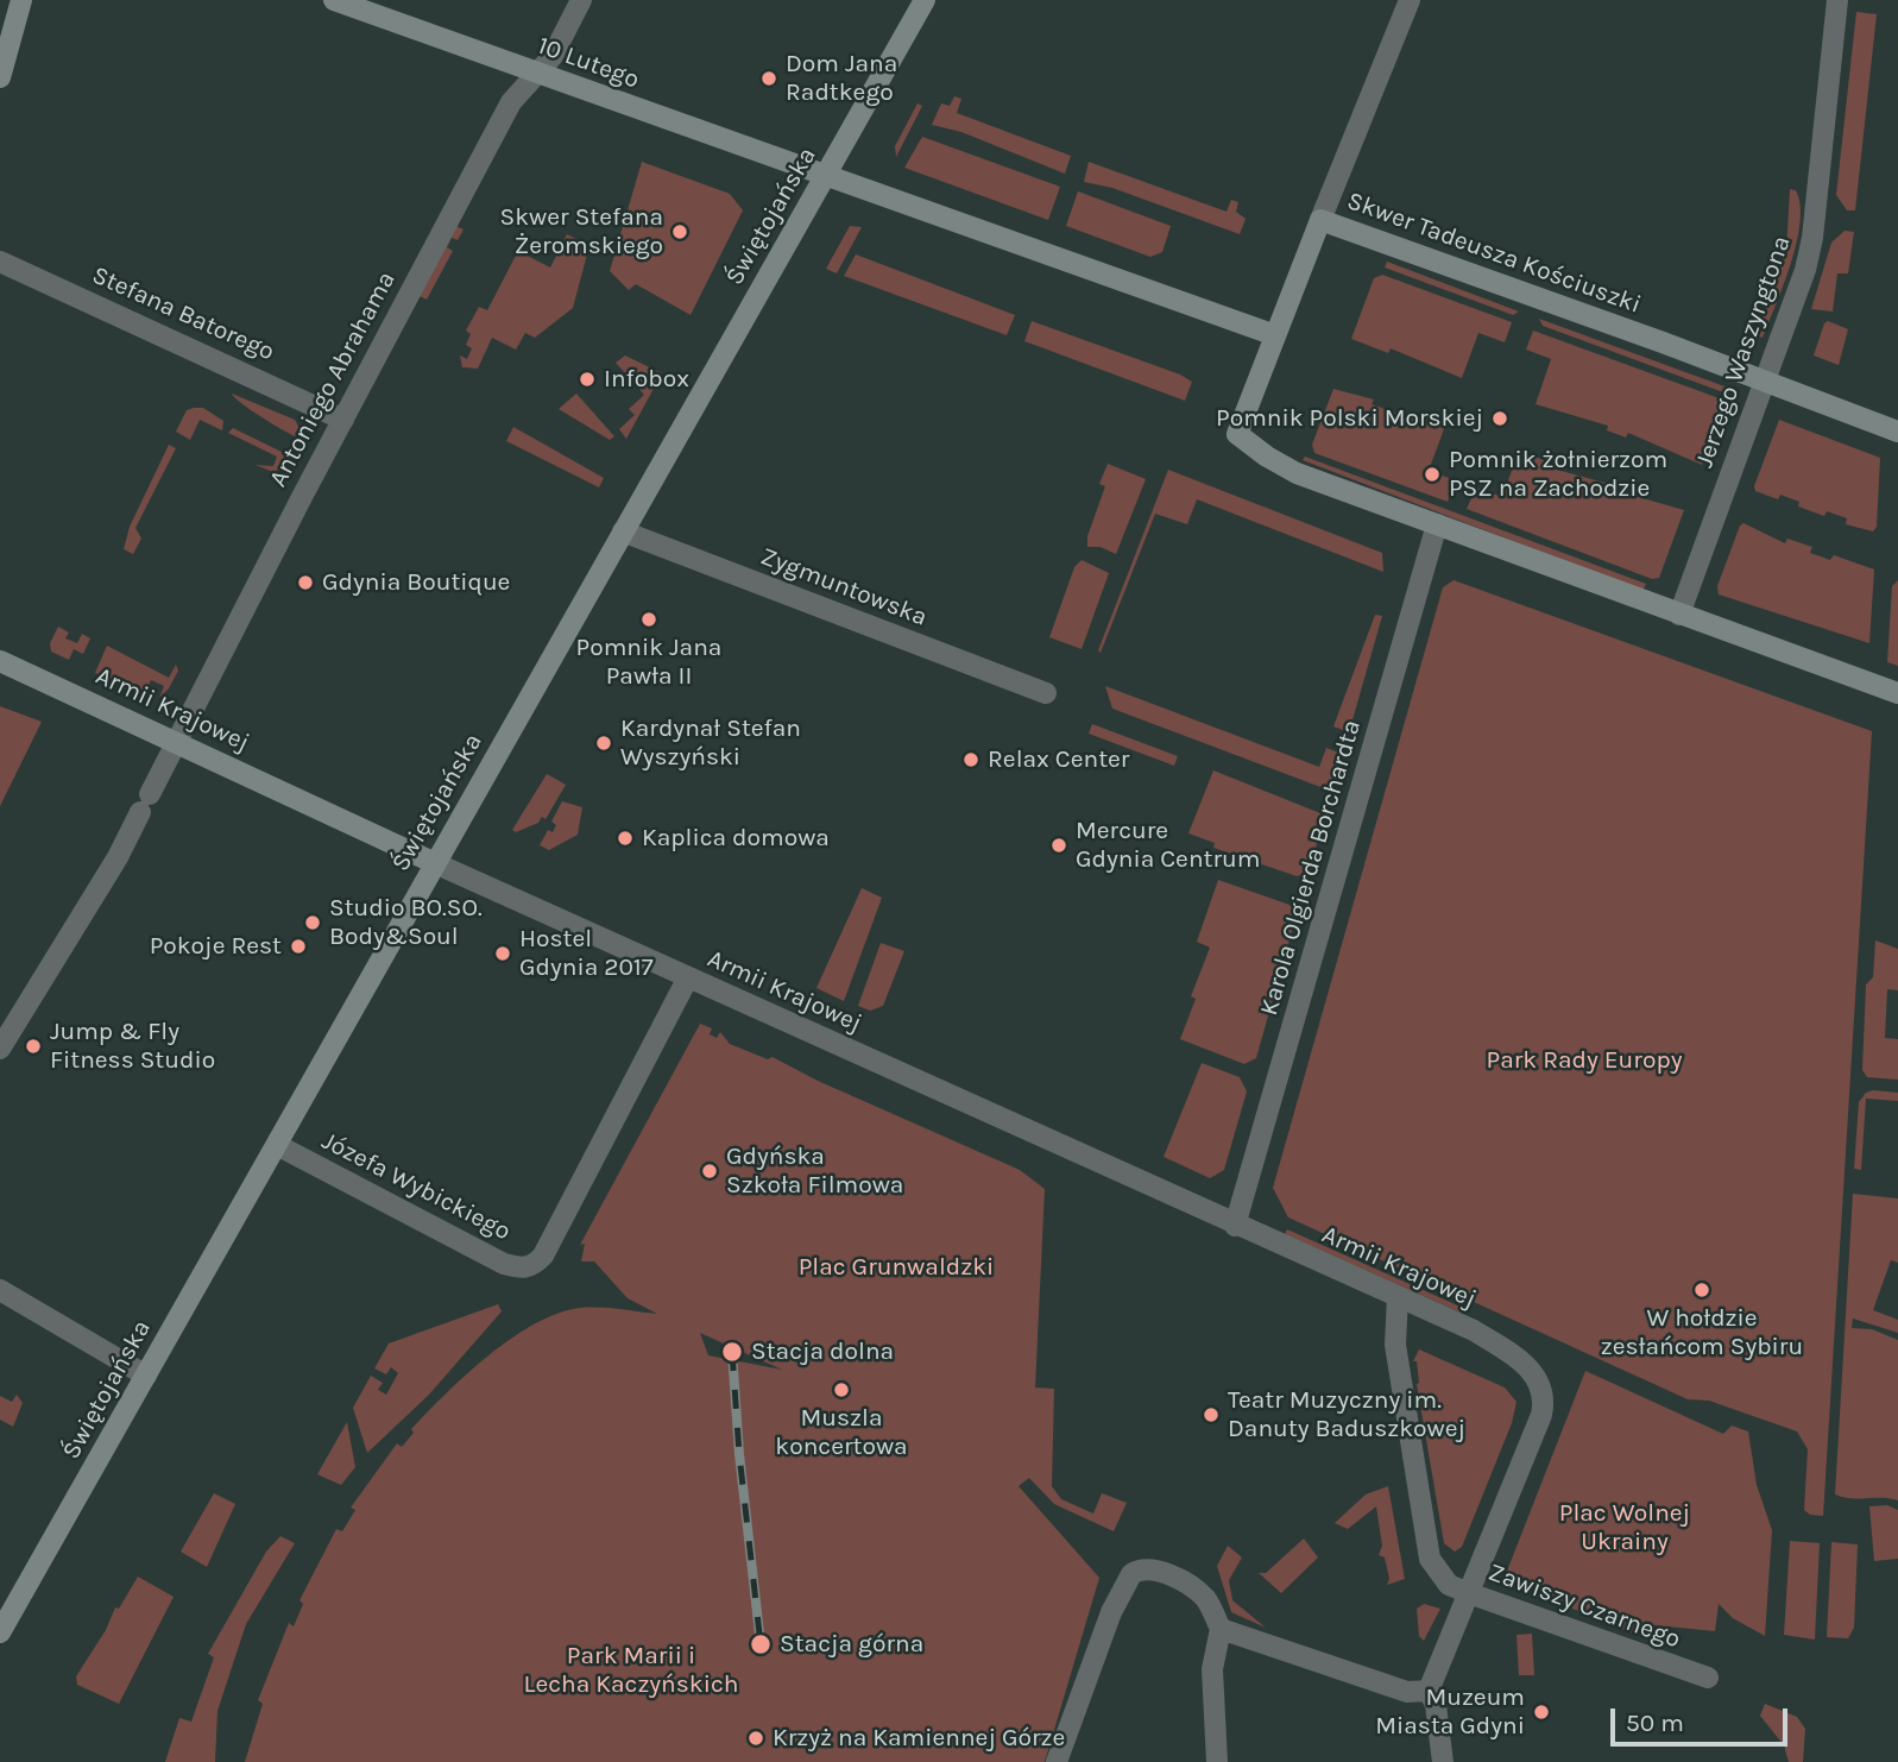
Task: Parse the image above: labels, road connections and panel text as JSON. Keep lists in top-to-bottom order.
{
  "streets": {
    "street": [
      "10 Lutego",
      "Świętojańska",
      "Skwer Tadeusza Kościuszki",
      "Stefana Batorego",
      "Jerzego Waszyngtona",
      "Antoniego Abrahama",
      "Zygmuntowska",
      "Armii Krajowej",
      "Karola Olgierda Borchardta",
      "Józefa Wybickiego",
      "Zawiszy Czarnego"
    ]
  },
  "crossings": [
    ["10 Lutego", "Świętojańska"],
    ["10 Lutego", "Antoniego Abrahama"],
    ["Świętojańska", "Zygmuntowska"],
    ["Świętojańska", "Armii Krajowej"],
    ["Świętojańska", "Józefa Wybickiego"],
    ["Skwer Tadeusza Kościuszki", "Jerzego Waszyngtona"],
    ["Skwer Tadeusza Kościuszki", "Karola Olgierda Borchardta"],
    ["Stefana Batorego", "Antoniego Abrahama"],
    ["Antoniego Abrahama", "Armii Krajowej"],
    ["Armii Krajowej", "Karola Olgierda Borchardta"],
    ["Armii Krajowej", "Józefa Wybickiego"],
    ["Armii Krajowej", "Zawiszy Czarnego"]
  ],
  "parks": [
    "Park Rady Europy",
    "Plac Grunwaldzki",
    "Plac Wolnej Ukrainy",
    "Park Marii i Lecha Kaczyńskich"
  ],
  "places": [
    "Dom Jana Radtkego",
    "Skwer Stefana Żeromskiego",
    "Infobox",
    "Pomnik Polski Morskiej",
    "Pomnik żołnierzom PSZ na Zachodzie",
    "Gdynia Boutique",
    "Pomnik Jana Pawła II",
    "Kardynał Stefan Wyszyński",
    "Relax Center",
    "Kaplica domowa",
    "Mercure Gdynia Centrum",
    "Studio BO.SO. Body&Soul",
    "Pokoje Rest",
    "Hostel Gdynia 2017",
    "Jump & Fly Fitness Studio",
    "Gdyńska Szkoła Filmowa",
    "W hołdzie zesłańcom Sybiru",
    "Stacja dolna",
    "Muszla koncertowa",
    "Teatr Muzyczny im. Danuty Baduszkowej",
    "Stacja górna",
    "Muzeum Miasta Gdyni",
    "Krzyż na Kamiennej Górze"
  ],
  "scale_bar": "50 m"
}
